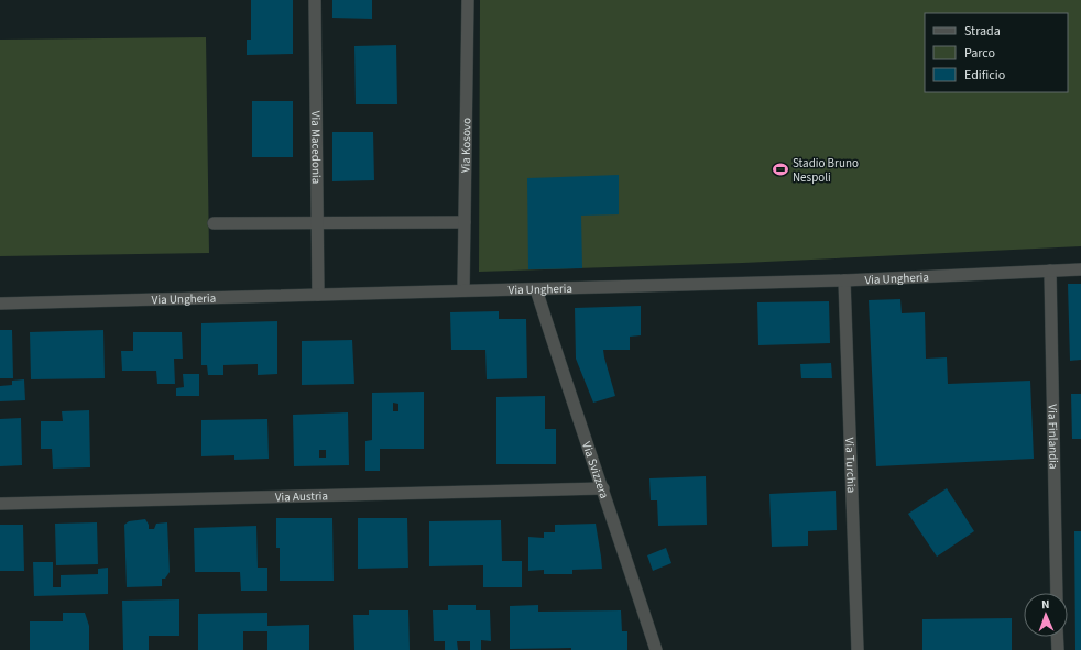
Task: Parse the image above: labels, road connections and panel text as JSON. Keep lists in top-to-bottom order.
{
  "streets": {
    "street": [
      "Via Kosovo",
      "Via Macedonia",
      "Via Ungheria",
      "Via Finlandia",
      "Via Turchia",
      "Via Svizzera",
      "Via Austria"
    ]
  },
  "crossings": [
    ["Via Kosovo", "Via Ungheria"],
    ["Via Macedonia", "Via Ungheria"],
    ["Via Ungheria", "Via Finlandia"],
    ["Via Ungheria", "Via Turchia"],
    ["Via Ungheria", "Via Svizzera"],
    ["Via Svizzera", "Via Austria"]
  ],
  "places": {
    "sports": ["Stadio Bruno Nespoli"]
  },
  "legend": ["Strada", "Parco", "Edificio"],
  "north": "top"
}
